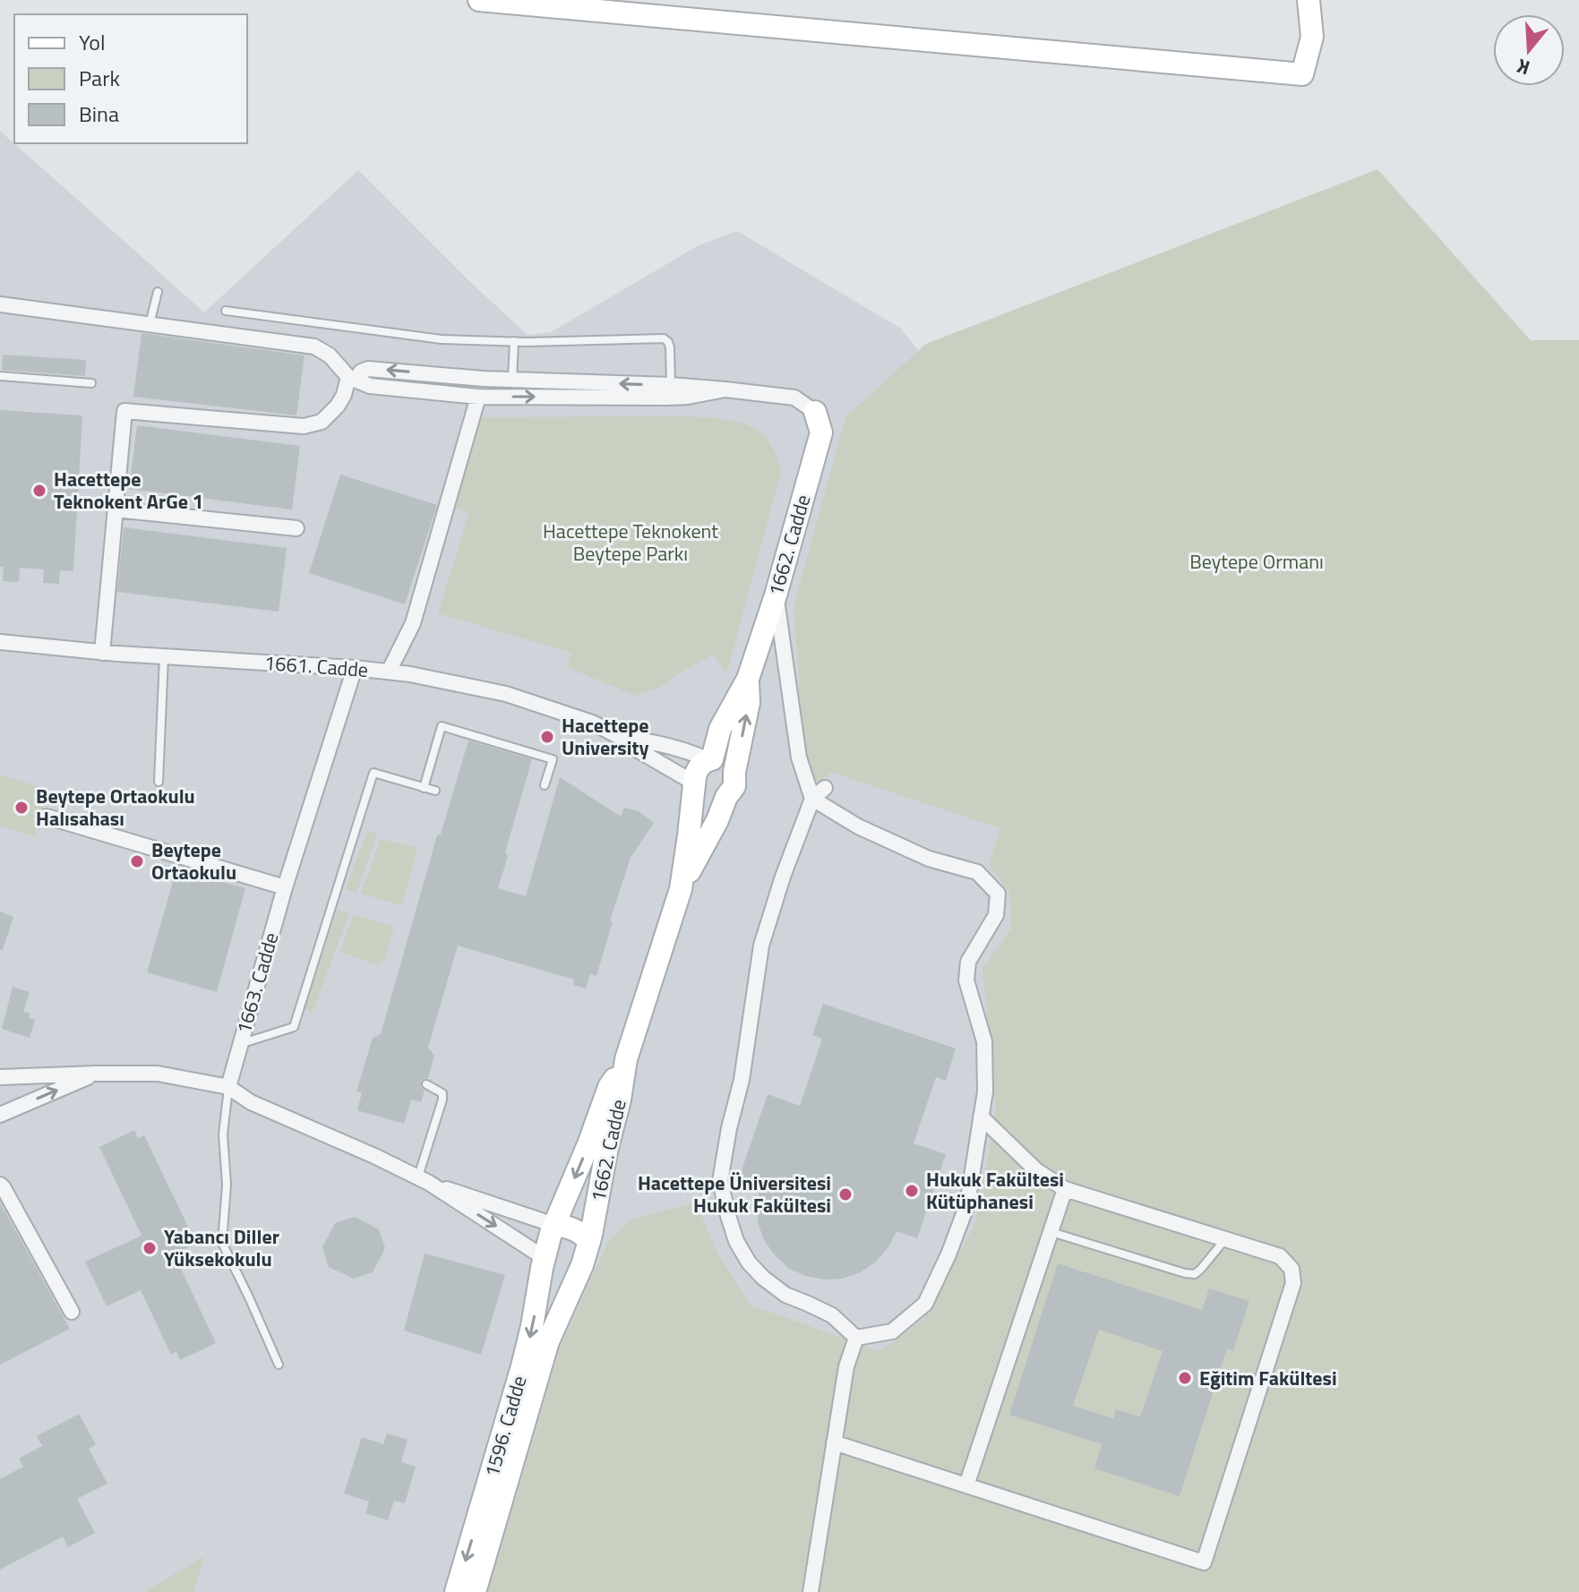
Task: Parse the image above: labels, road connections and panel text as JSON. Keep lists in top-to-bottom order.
{
  "streets": {
    "street": [
      "1662. Cadde",
      "1661. Cadde",
      "1663. Cadde",
      "1596. Cadde"
    ]
  },
  "crossings": [
    ["1662. Cadde", "1661. Cadde"],
    ["1662. Cadde", "1596. Cadde"],
    ["1661. Cadde", "1663. Cadde"]
  ],
  "parks": ["Hacettepe Teknokent Beytepe Parkı", "Beytepe Ormanı"],
  "places": [
    "Hacettepe Teknokent ArGe 1",
    "Hacettepe University",
    "Beytepe Ortaokulu Halısahası",
    "Beytepe Ortaokulu",
    "Hukuk Fakültesi Kütüphanesi",
    "Hacettepe Üniversitesi Hukuk Fakültesi",
    "Yabancı Diller Yüksekokulu",
    "Eğitim Fakültesi"
  ],
  "legend": ["Yol", "Park", "Bina"],
  "north": "bottom"
}
